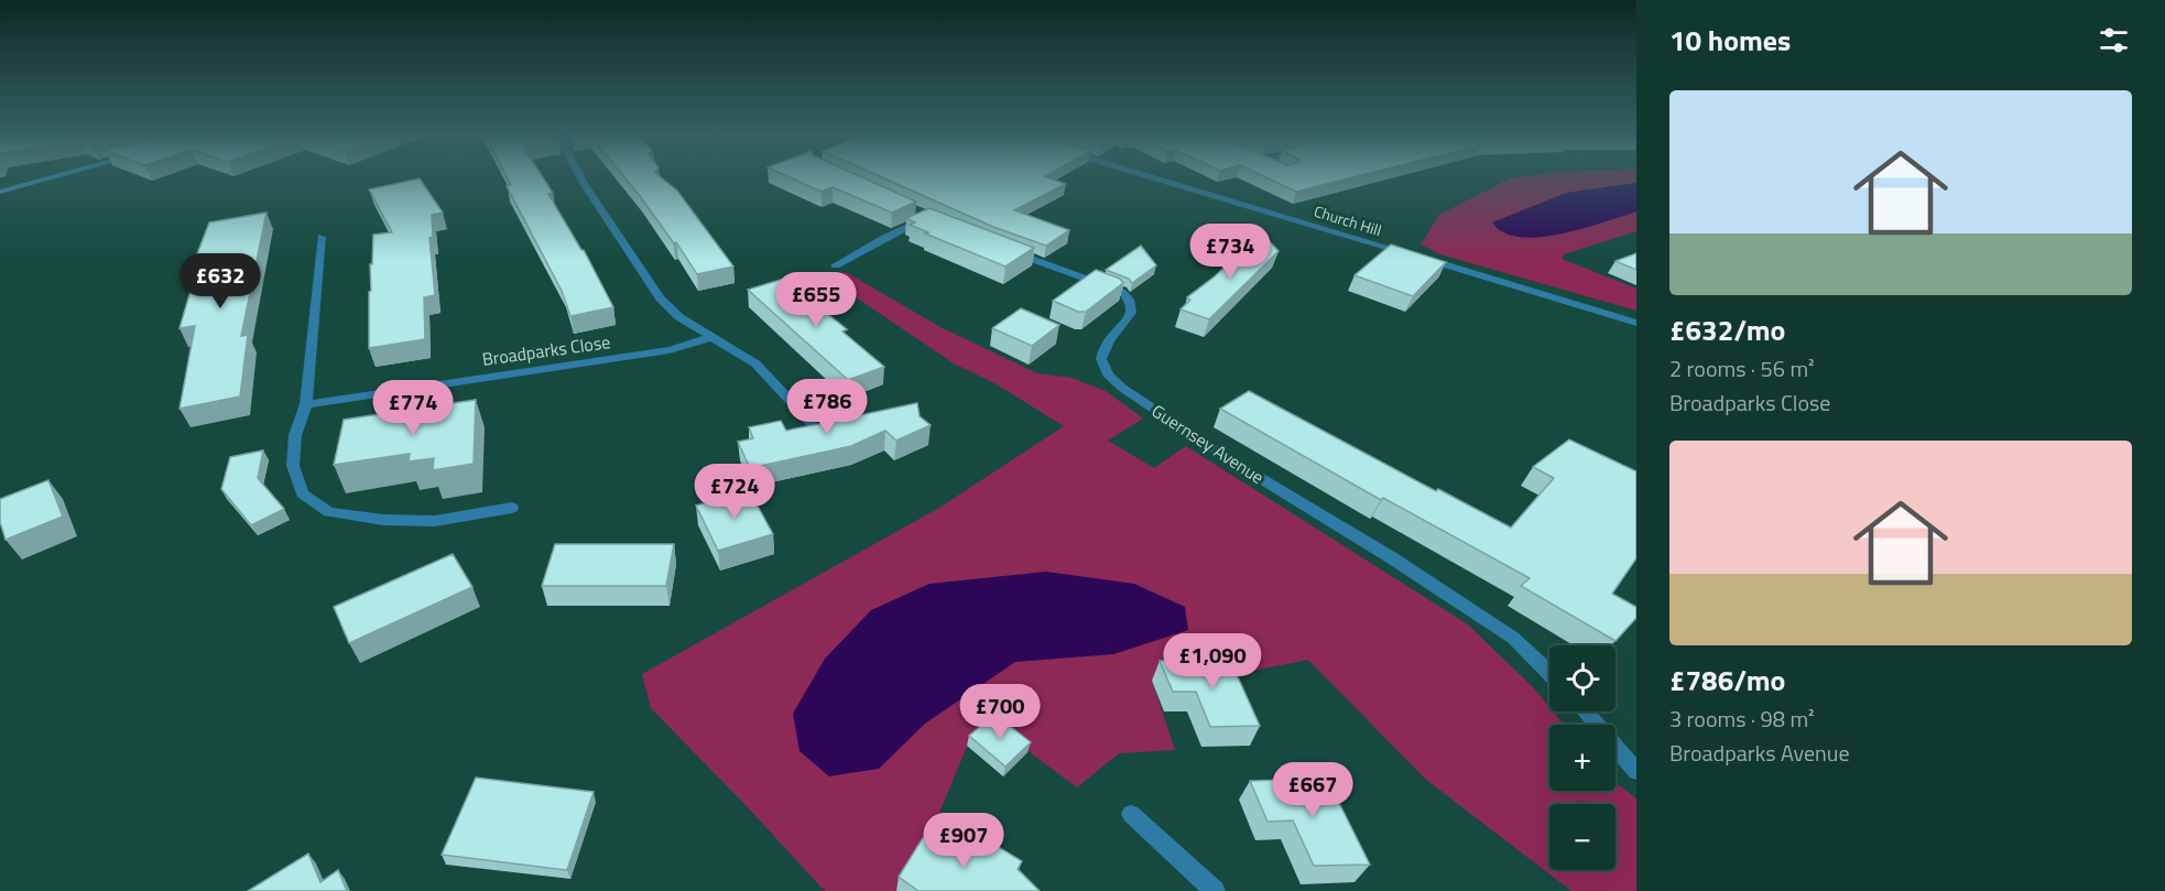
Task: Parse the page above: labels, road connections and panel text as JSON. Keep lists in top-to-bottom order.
{
  "streets": {
    "street": ["Church Hill", "Broadparks Close", "Guernsey Avenue"]
  },
  "page": {
    "heading": "10 homes",
    "list": [
      {
        "name": "£632/mo",
        "note": "2 rooms · 56 m² · Broadparks Close"
      },
      {
        "name": "£786/mo",
        "note": "3 rooms · 98 m² · Broadparks Avenue"
      }
    ],
    "price": [
      "£734",
      "£632",
      "£655",
      "£786",
      "£774",
      "£724",
      "£1,090",
      "£700",
      "£667",
      "£907"
    ],
    "map_buttons": ["+", "−"]
  }
}
